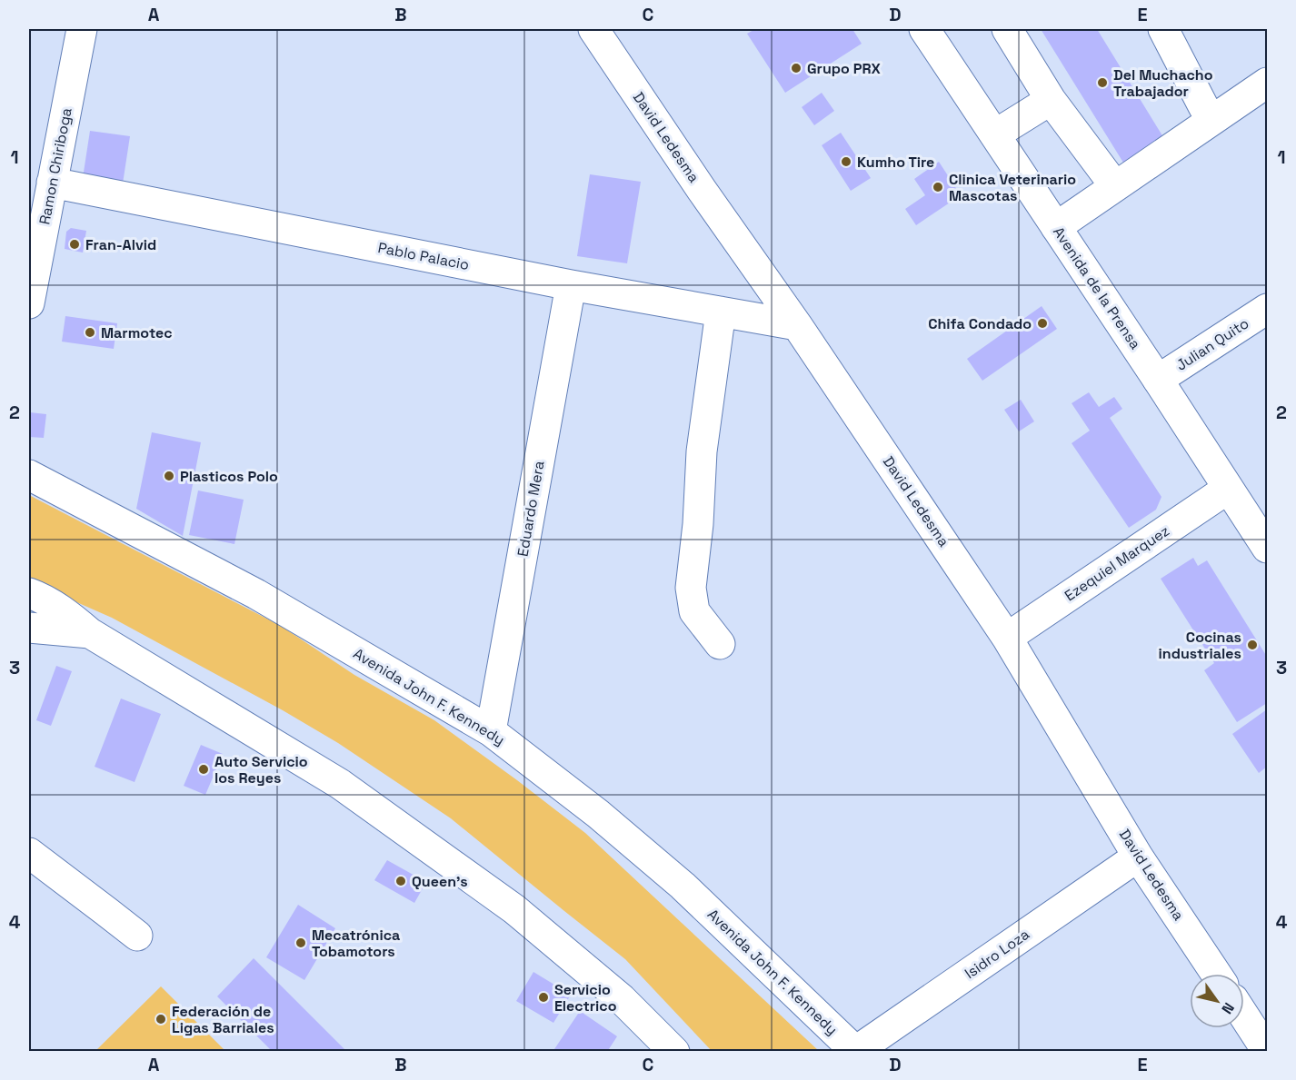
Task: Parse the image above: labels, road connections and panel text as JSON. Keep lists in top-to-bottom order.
{
  "streets": {
    "street": [
      "David Ledesma",
      "Ramon Chiriboga",
      "Pablo Palacio",
      "Avenida de la Prensa",
      "Julian Quito",
      "Eduardo Mera",
      "Ezequiel Marquez",
      "Avenida John F. Kennedy",
      "Isidro Loza"
    ]
  },
  "crossings": [
    ["David Ledesma", "Pablo Palacio"],
    ["David Ledesma", "Ezequiel Marquez"],
    ["David Ledesma", "Isidro Loza"],
    ["Ramon Chiriboga", "Pablo Palacio"],
    ["Pablo Palacio", "Eduardo Mera"],
    ["Avenida de la Prensa", "Julian Quito"],
    ["Avenida de la Prensa", "Ezequiel Marquez"],
    ["Eduardo Mera", "Avenida John F. Kennedy"],
    ["Avenida John F. Kennedy", "Isidro Loza"]
  ],
  "places": [
    "Grupo PRX",
    "Del Muchacho Trabajador",
    "Kumho Tire",
    "Clinica Veterinario Mascotas",
    "Fran-Alvid",
    "Chifa Condado",
    "Marmotec",
    "Plasticos Polo",
    "Cocinas industriales",
    "Auto Servicio los Reyes",
    "Queen's",
    "Mecatrónica Tobamotors",
    "Servicio Electrico",
    "Federación de Ligas Barriales"
  ],
  "north": "bottom right",
  "grid": {
    "columns": [
      "A",
      "B",
      "C",
      "D",
      "E"
    ],
    "rows": [
      "1",
      "2",
      "3",
      "4"
    ]
  }
}
